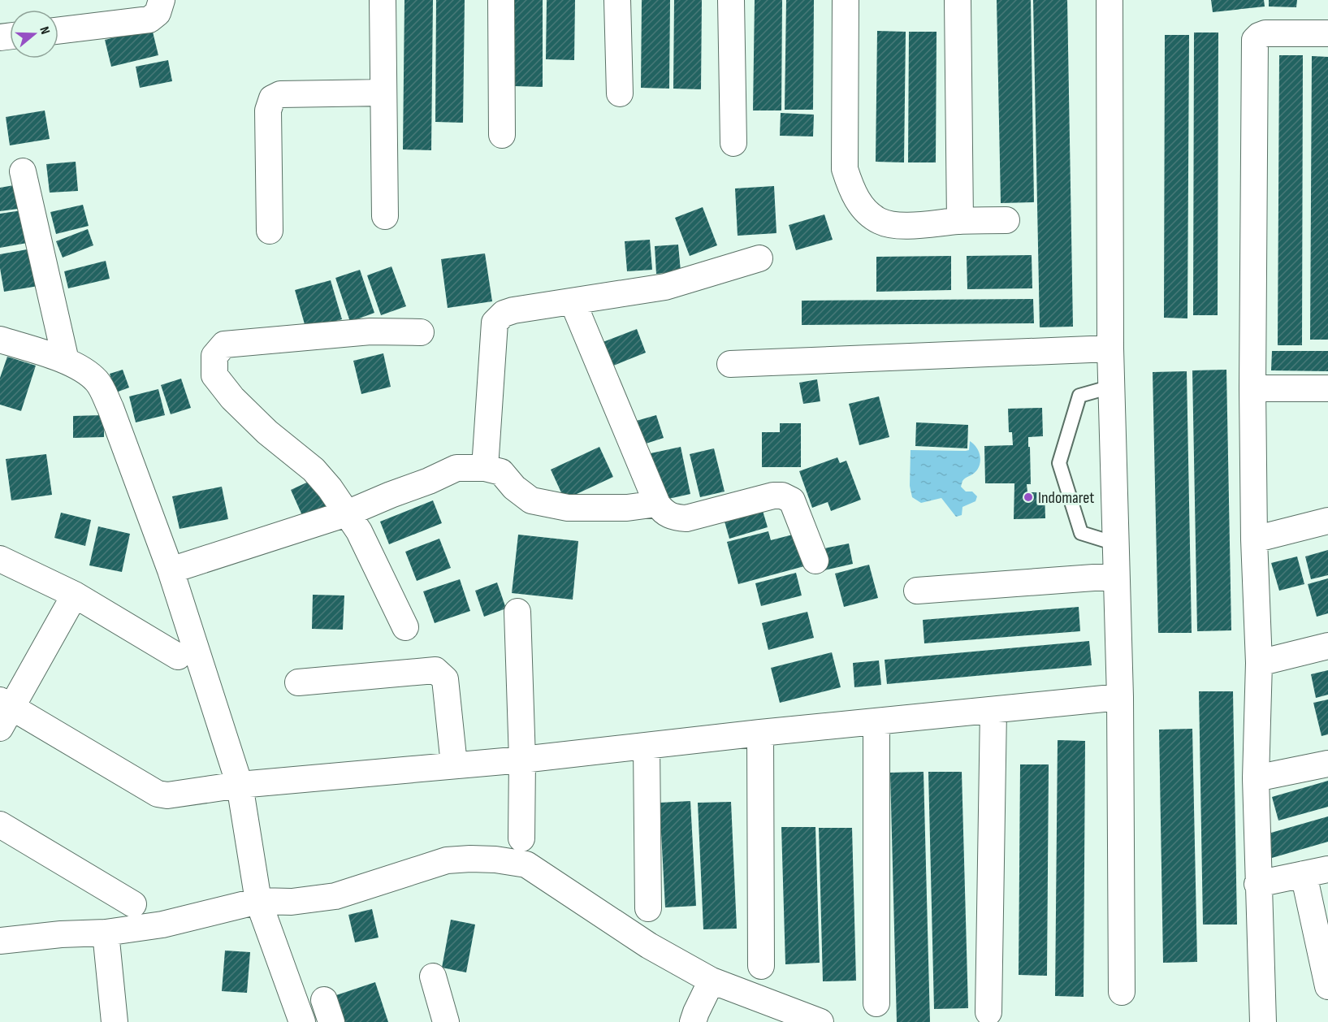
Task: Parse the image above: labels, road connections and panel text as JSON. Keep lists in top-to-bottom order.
{
  "places": ["Indomaret"],
  "north": "right"
}
